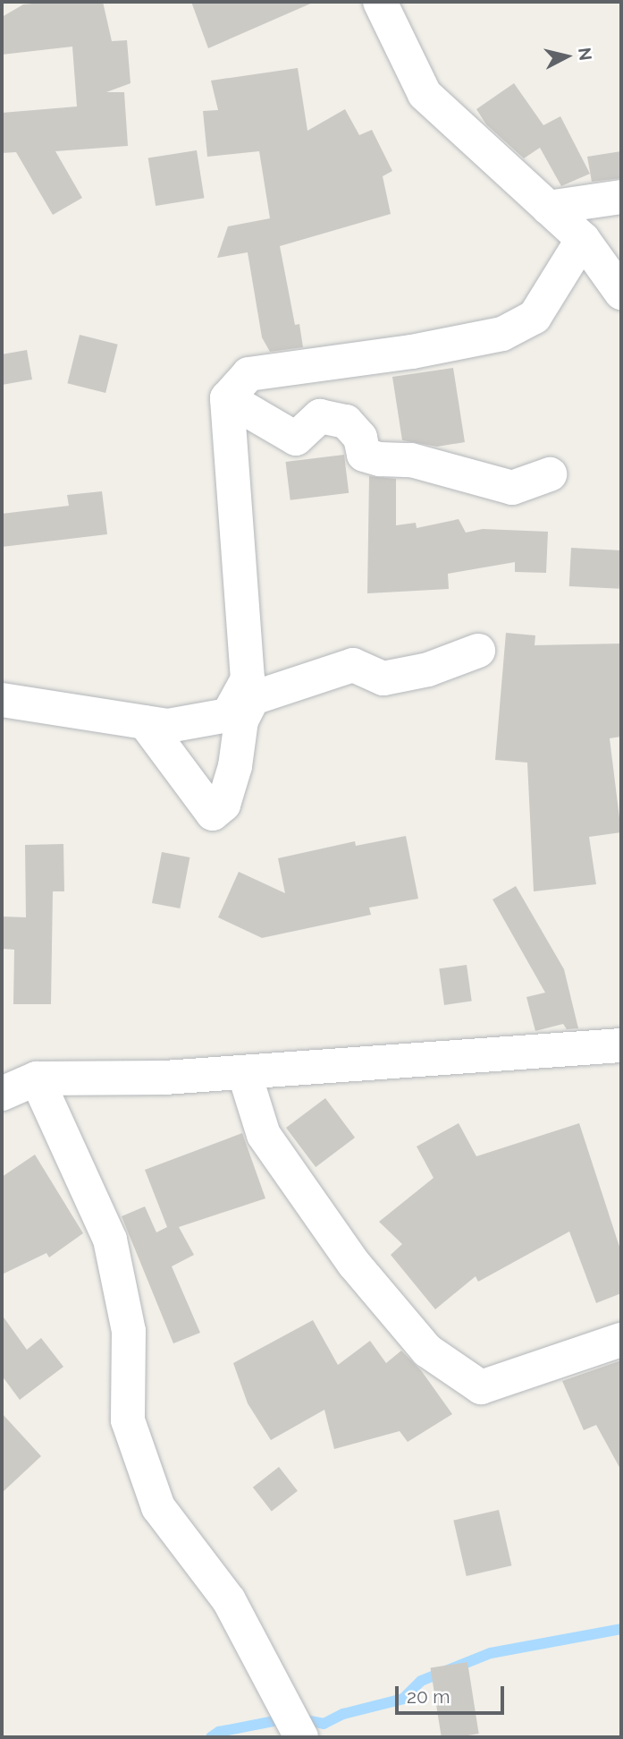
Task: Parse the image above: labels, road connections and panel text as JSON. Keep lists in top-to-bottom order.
{
  "scale_bar": "20 m",
  "north": "right"
}
